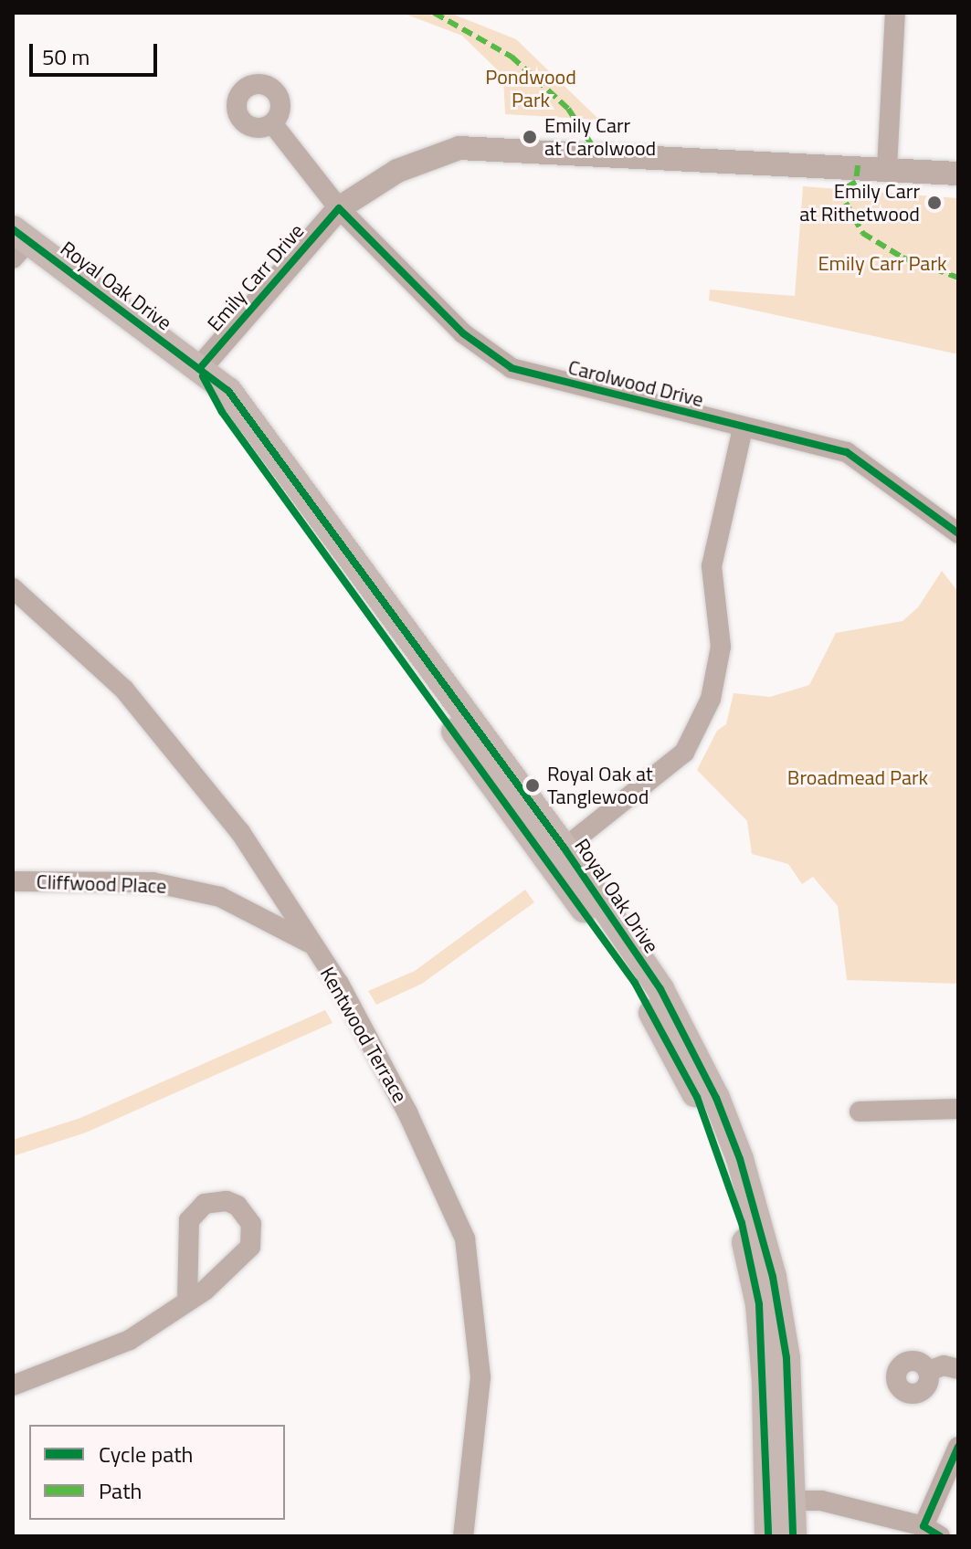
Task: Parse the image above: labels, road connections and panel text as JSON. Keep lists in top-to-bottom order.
{
  "streets": {
    "main road": ["Royal Oak Drive"],
    "street": [
      "Emily Carr Drive",
      "Carolwood Drive",
      "Cliffwood Place",
      "Kentwood Terrace"
    ]
  },
  "crossings": [
    ["Emily Carr Drive", "Royal Oak Drive"],
    ["Emily Carr Drive", "Carolwood Drive"],
    ["Cliffwood Place", "Kentwood Terrace"]
  ],
  "parks": ["Pondwood Park", "Emily Carr Park", "Broadmead Park"],
  "places": ["Emily Carr at Carolwood", "Emily Carr at Rithetwood", "Royal Oak at Tanglewood"],
  "legend": ["Cycle path", "Path"],
  "scale_bar": "50 m"
}
